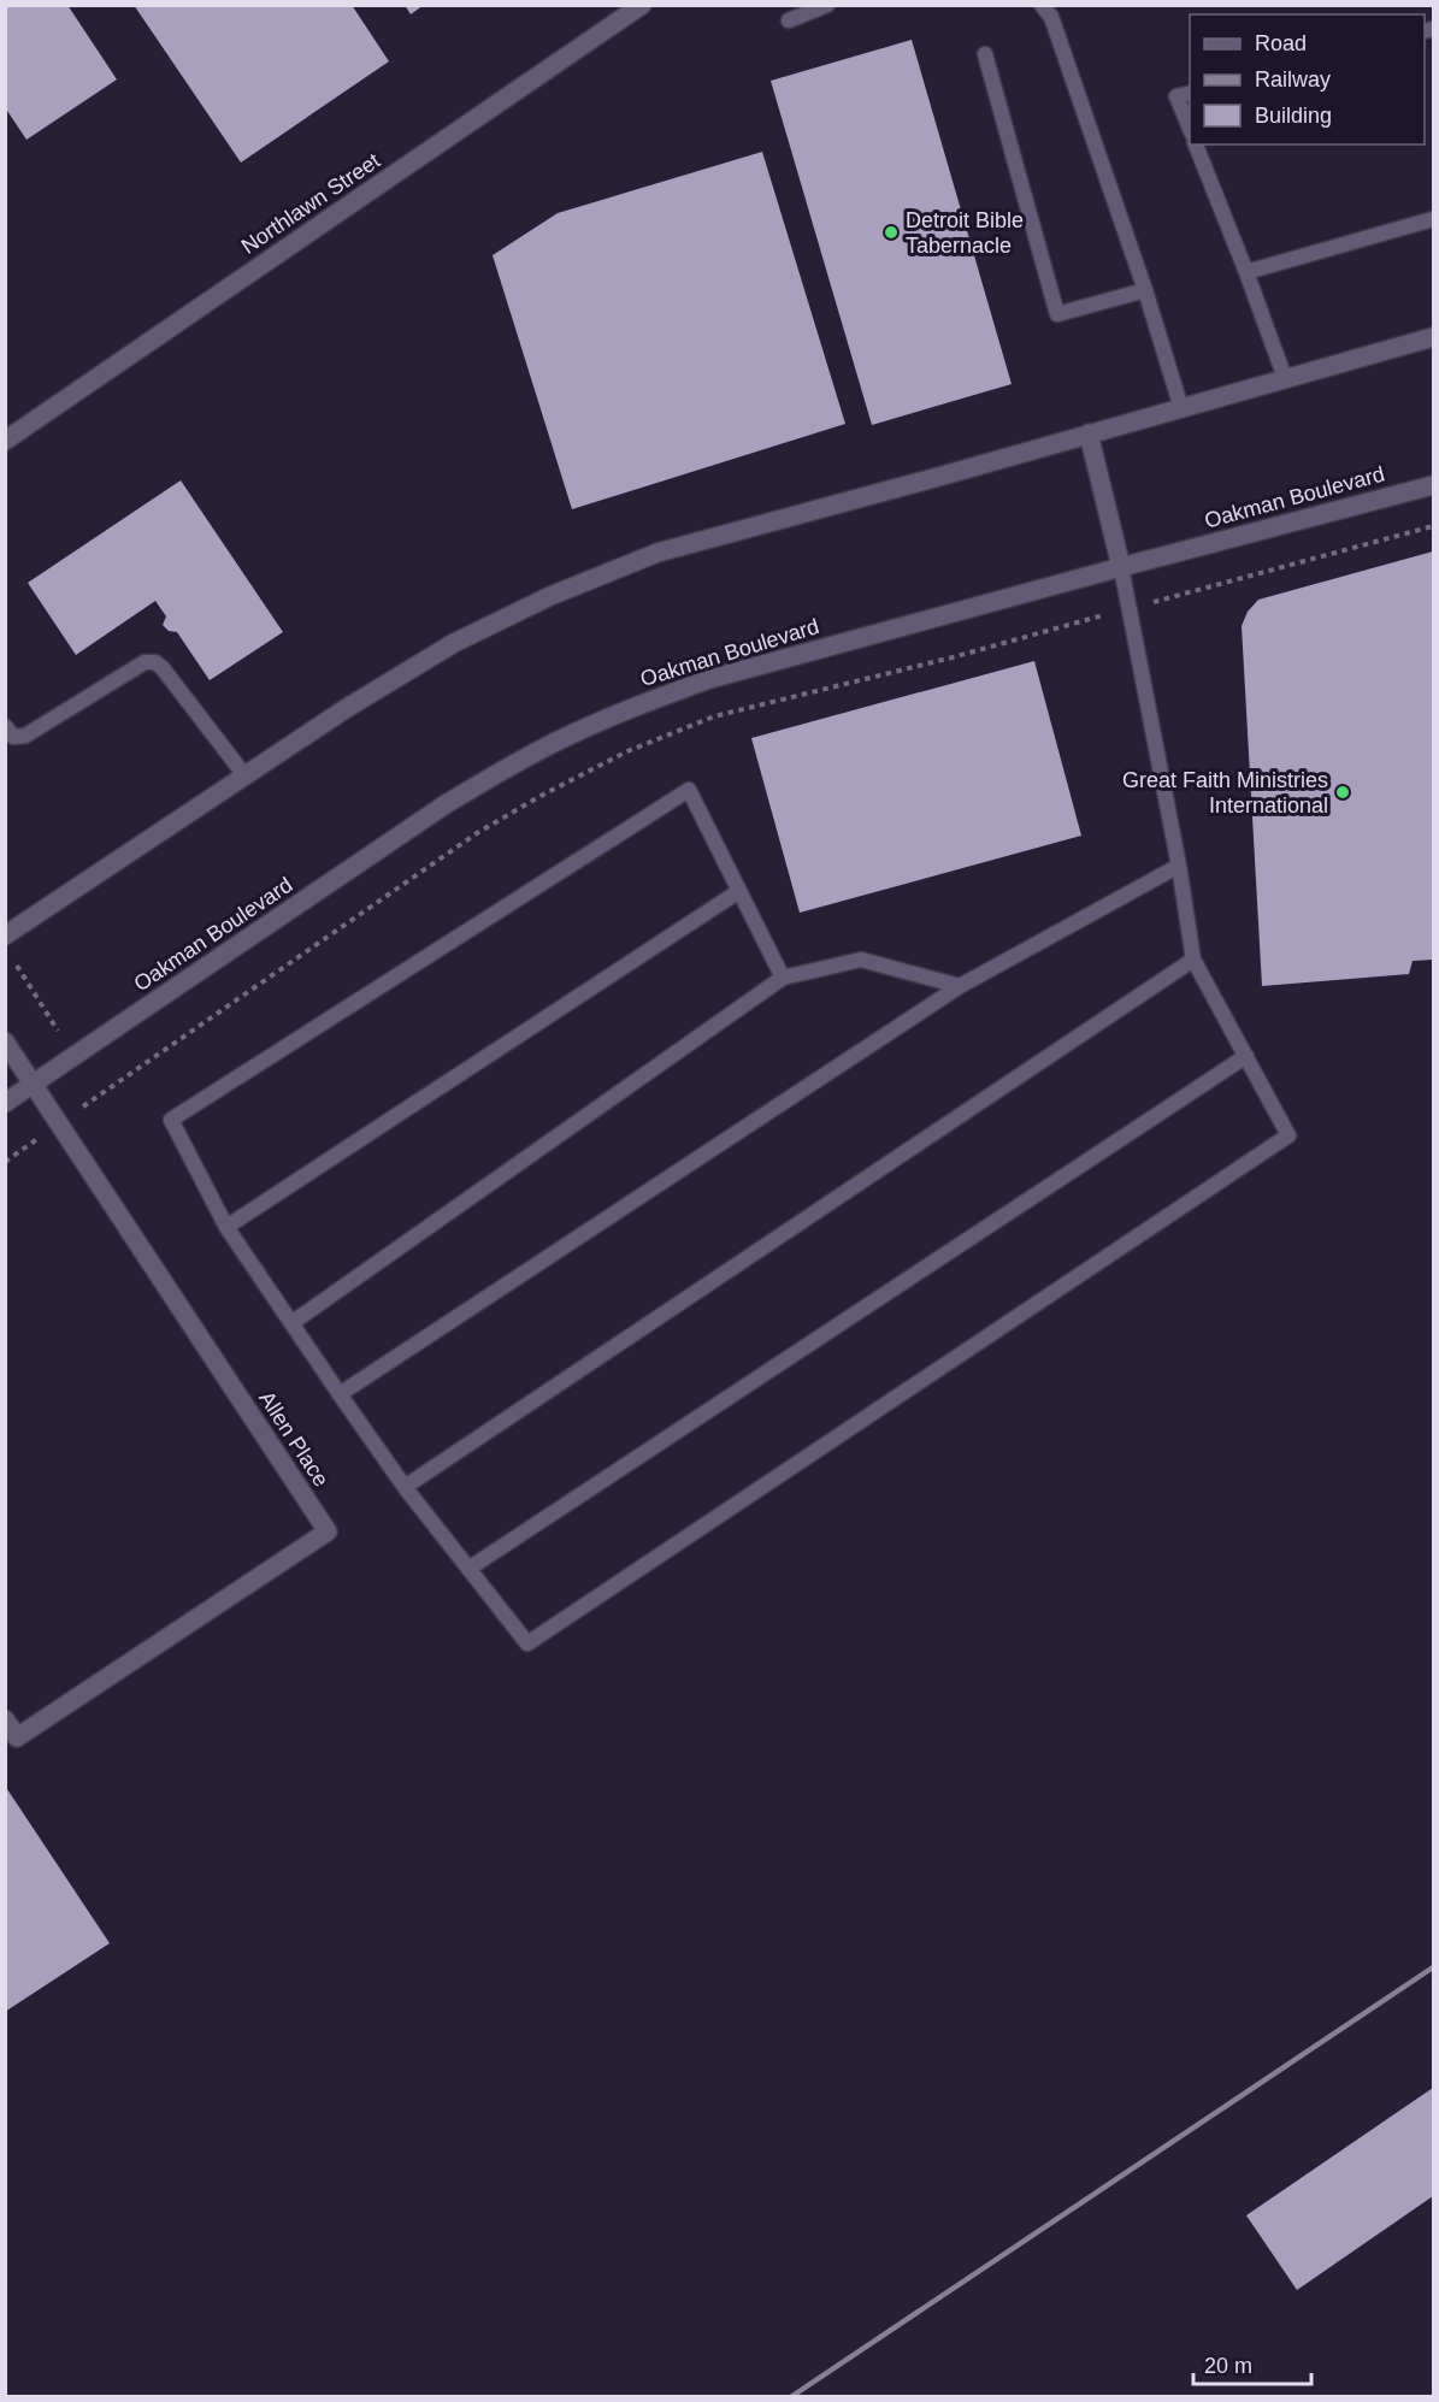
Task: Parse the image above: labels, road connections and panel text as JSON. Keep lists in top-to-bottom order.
{
  "streets": {
    "street": ["Northlawn Street", "Oakman Boulevard", "Allen Place"]
  },
  "crossings": [
    ["Oakman Boulevard", "Allen Place"]
  ],
  "places": ["Detroit Bible Tabernacle", "Great Faith Ministries International"],
  "legend": ["Road", "Railway", "Building"],
  "scale_bar": "20 m"
}
